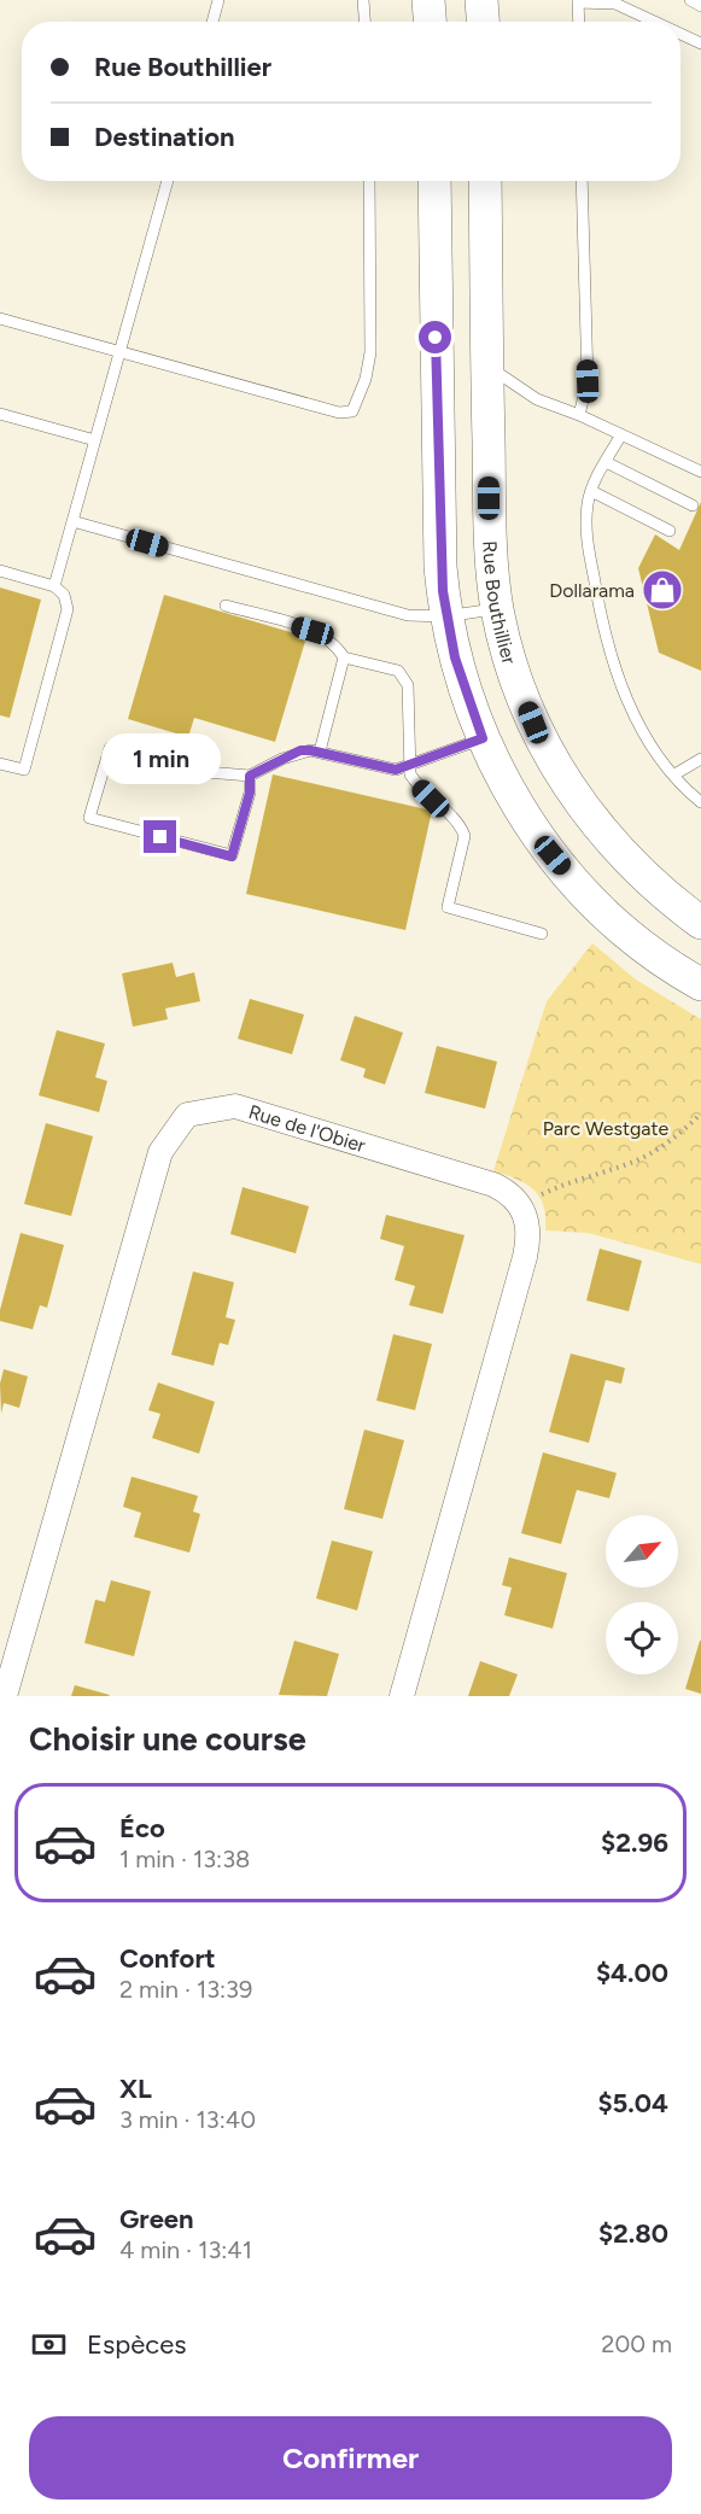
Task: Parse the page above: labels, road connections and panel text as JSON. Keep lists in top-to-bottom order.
{
  "streets": {
    "street": ["Rue Bouthillier", "Rue de l'Obier"]
  },
  "parks": ["Parc Westgate"],
  "places": {
    "shop": ["Dollarama"]
  },
  "north": "top right",
  "page": {
    "banner": ["Rue Bouthillier", "Destination"],
    "bubble": "1 min",
    "heading": "Choisir une course",
    "list": [
      {
        "name": "Éco",
        "note": "1 min · 13:38",
        "value": "$2.96"
      },
      {
        "name": "Confort",
        "note": "2 min · 13:39",
        "value": "$4.00"
      },
      {
        "name": "XL",
        "note": "3 min · 13:40",
        "value": "$5.04"
      },
      {
        "name": "Green",
        "note": "4 min · 13:41",
        "value": "$2.80"
      }
    ],
    "pay": ["Espèces", "200 m"],
    "buttons": "Confirmer"
  }
}
